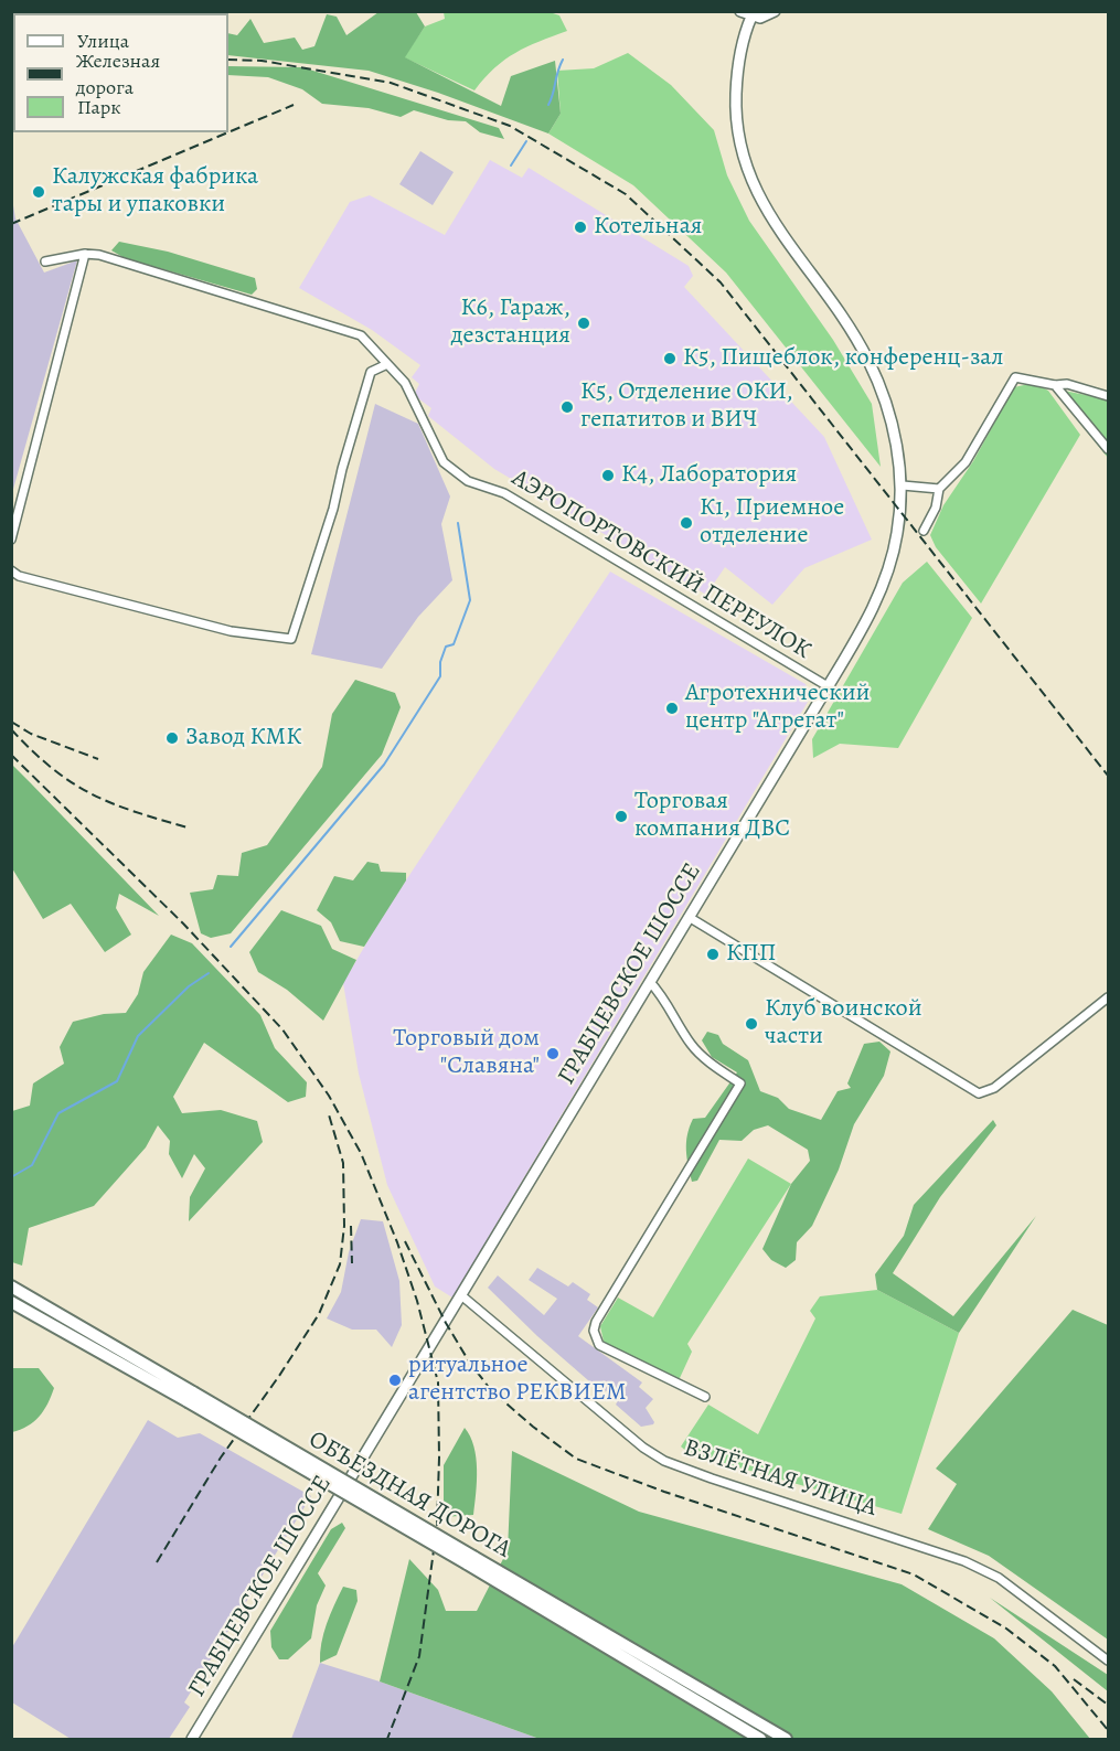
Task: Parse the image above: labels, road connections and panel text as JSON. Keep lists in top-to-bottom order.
{
  "streets": {
    "highway": ["ОБЪЕЗДНАЯ ДОРОГА"],
    "main road": ["ГРАБЦЕВСКОЕ ШОССЕ"],
    "street": ["АЭРОПОРТОВСКИЙ ПЕРЕУЛОК", "ВЗЛЁТНАЯ УЛИЦА"]
  },
  "crossings": [
    ["АЭРОПОРТОВСКИЙ ПЕРЕУЛОК", "ГРАБЦЕВСКОЕ ШОССЕ"],
    ["ГРАБЦЕВСКОЕ ШОССЕ", "ВЗЛЁТНАЯ УЛИЦА"]
  ],
  "places": [
    "Калужская фабрика тары и упаковки",
    "Котельная",
    "К6, Гараж, дезстанция",
    "К5, Пищеблок, конференц-зал",
    "К5, Отделение ОКИ, гепатитов и ВИЧ",
    "К4, Лаборатория",
    "К1, Приемное отделение",
    "Агротехнический центр \"Агрегат\"",
    "Завод КМК",
    "Торговая компания ДВС",
    "КПП",
    "Клуб воинской части",
    "Торговый дом \"Славяна\"",
    "ритуальное агентство РЕКВИЕМ"
  ],
  "legend": ["Улица", "Железная дорога", "Парк"]
}
